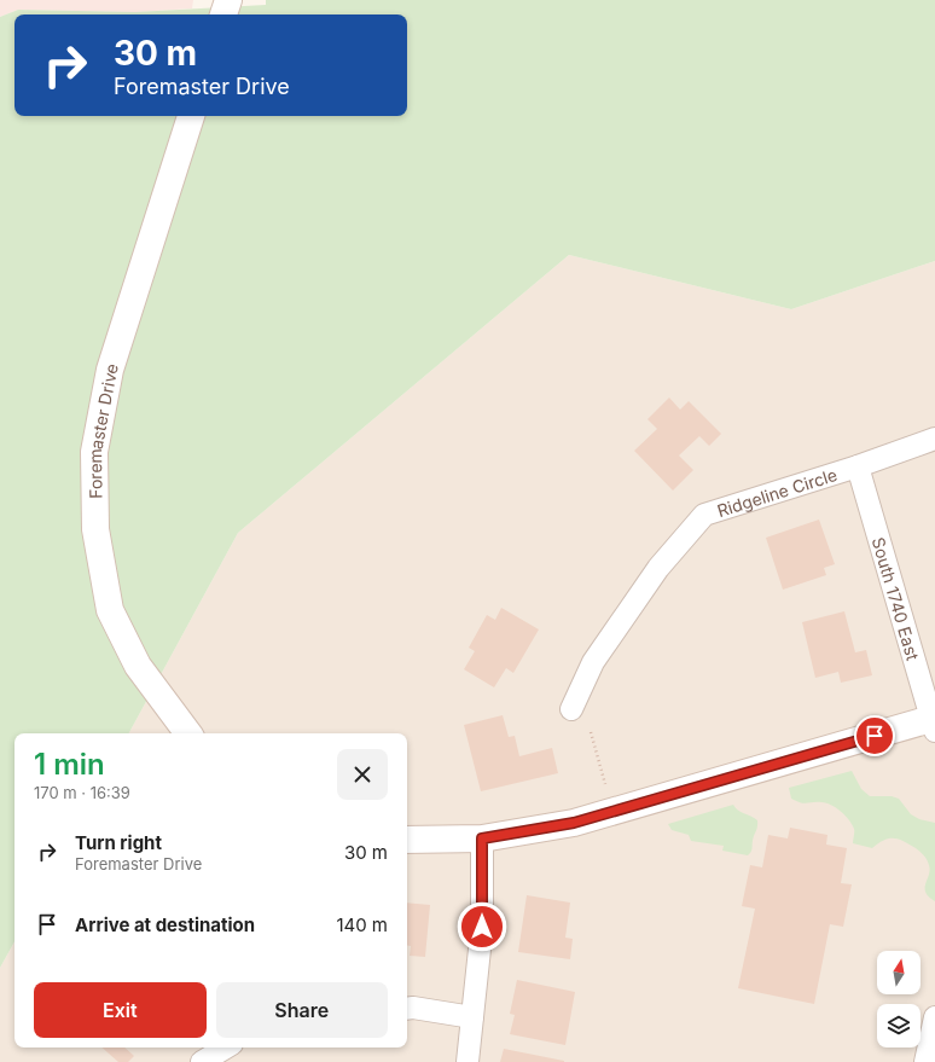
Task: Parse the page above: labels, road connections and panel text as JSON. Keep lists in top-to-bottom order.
{
  "streets": {
    "main road": ["Foremaster Drive"],
    "street": ["Ridgeline Circle", "South 1740 East"]
  },
  "crossings": [
    ["Ridgeline Circle", "South 1740 East"]
  ],
  "north": "top",
  "page": {
    "turn": ["30 m", "Foremaster Drive"],
    "heading": ["1 min", "170 m · 16:39"],
    "list": [
      {
        "name": "Turn right",
        "note": "Foremaster Drive",
        "value": "30 m"
      },
      {
        "name": "Arrive at destination",
        "value": "140 m"
      }
    ],
    "buttons": ["Exit", "Share"]
  }
}
